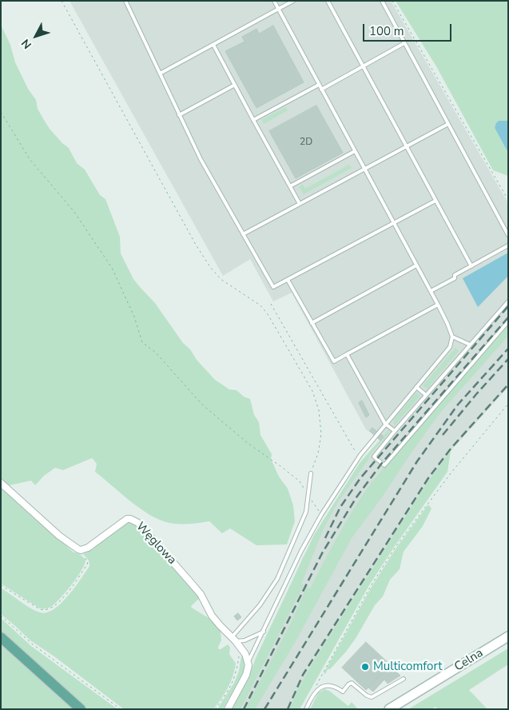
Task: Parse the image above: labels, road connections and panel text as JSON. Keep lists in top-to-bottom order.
{
  "streets": {
    "street": ["Węglowa", "Celna"]
  },
  "places": ["Multicomfort"],
  "house_numbers": ["2D"],
  "scale_bar": "100 m",
  "north": "bottom left"
}
